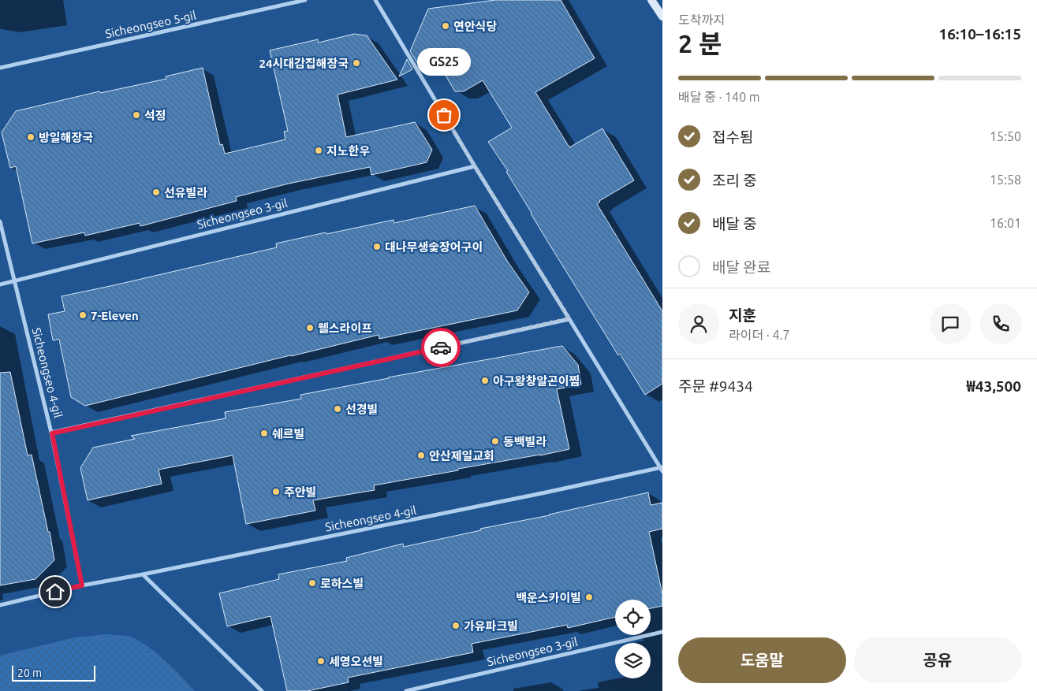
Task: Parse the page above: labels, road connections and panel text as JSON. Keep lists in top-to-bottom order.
{
  "streets": {
    "street": ["Sicheongseo 5-gil", "Sicheongseo 3-gil", "Sicheongseo 4-gil"]
  },
  "crossings": [
    ["Sicheongseo 3-gil", "Sicheongseo 4-gil"]
  ],
  "places": [
    "연안식당",
    "24시대감집해장국",
    "석정",
    "GS25",
    "방일해장국",
    "지노한우",
    "선유빌라",
    "대나무생숯장어구이",
    "7-Eleven",
    "웰스라이프",
    "아구왕창알곤이찜",
    "선경빌",
    "쉐르빌",
    "동백빌라",
    "안산제일교회",
    "주안빌",
    "로하스빌",
    "백운스카이빌",
    "가유파크빌",
    "세영오션빌"
  ],
  "scale_bar": "20 m",
  "page": {
    "heading": ["2 분", "도착까지", "16:10–16:15"],
    "panel": [
      "지훈",
      "라이더 · 4.7",
      "주문 #9434",
      "₩43,500"
    ],
    "bubble": "GS25",
    "bar": "배달 중 · 140 m",
    "list": [
      ["접수됨", "15:50"],
      ["조리 중", "15:58"],
      ["배달 중", "16:01"],
      "배달 완료"
    ],
    "buttons": ["도움말", "공유"],
    "scale": "20 m"
  }
}
